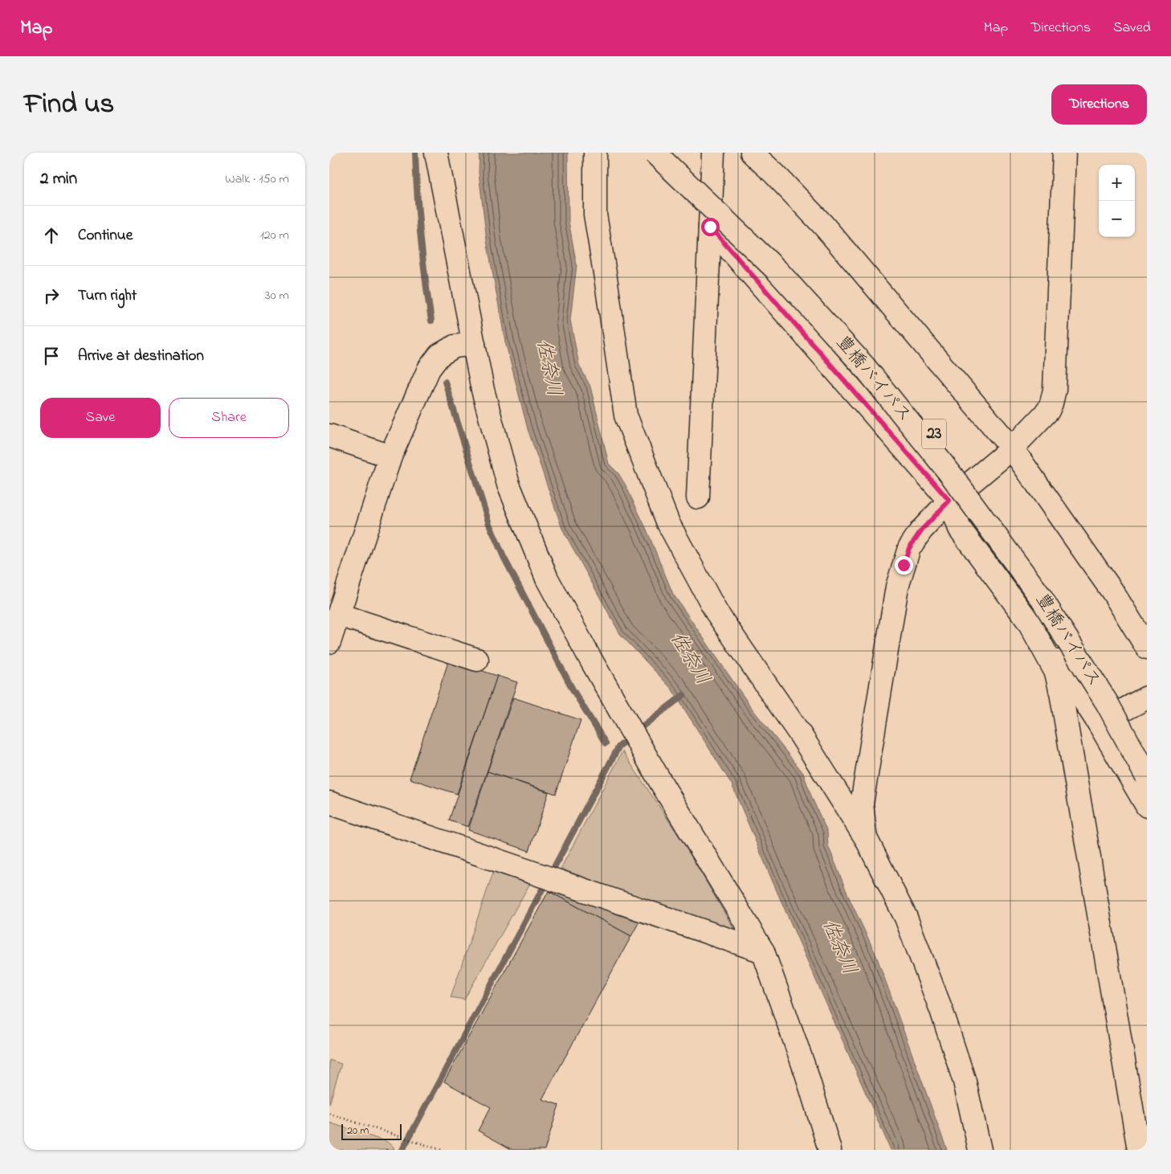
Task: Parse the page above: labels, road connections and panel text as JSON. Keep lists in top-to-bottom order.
{
  "streets": {
    "main road": ["豊橋バイパス", "23"]
  },
  "water": ["佐奈川"],
  "scale_bar": "20 m",
  "page": {
    "header": "Map",
    "nav": ["Map", "Directions", "Saved"],
    "title": "Find us",
    "buttons": [
      "Directions",
      ["Save", "Share"]
    ],
    "heading": ["2 min", "Walk · 150 m"],
    "map_buttons": ["+", "−"],
    "list": [
      ["Continue", "120 m"],
      ["Turn right", "30 m"],
      "Arrive at destination"
    ],
    "scale": "20 m"
  }
}
